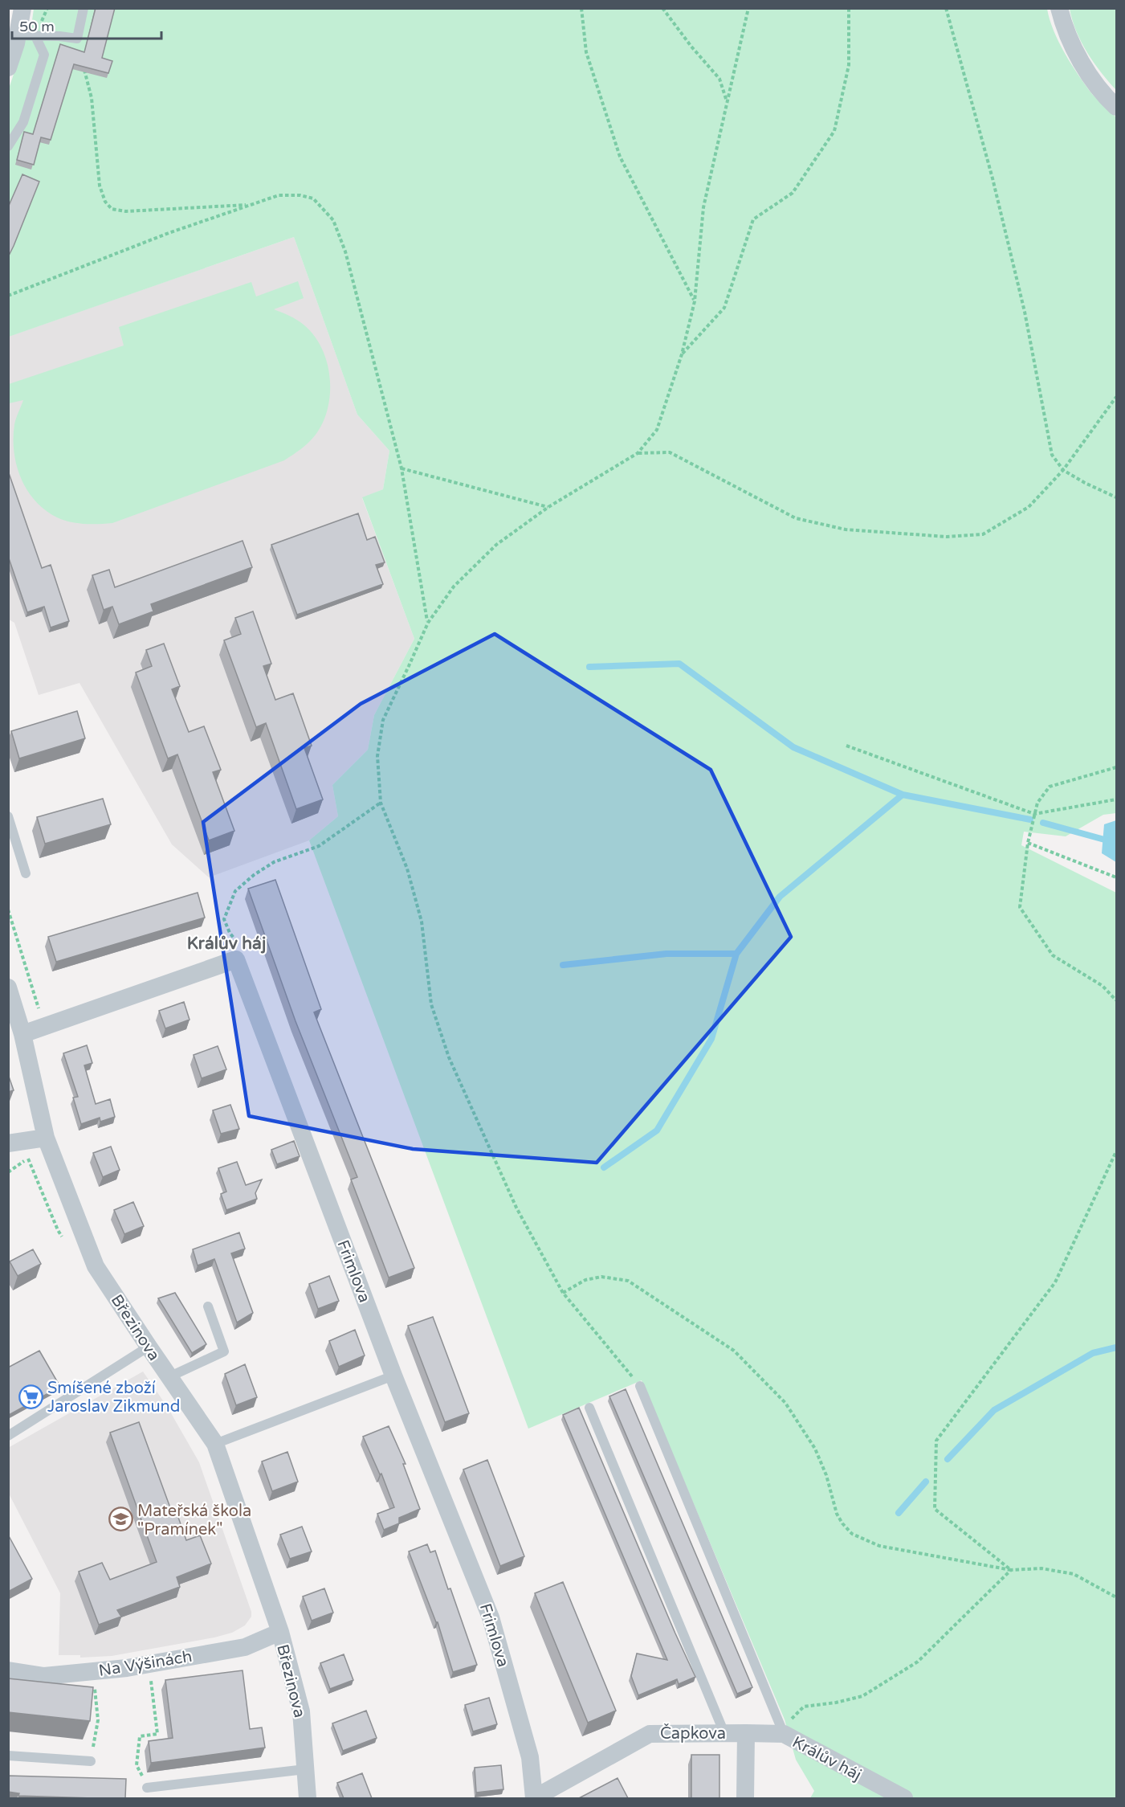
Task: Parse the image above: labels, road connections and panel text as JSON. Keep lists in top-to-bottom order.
{
  "streets": {
    "street": [
      "Frimlova",
      "Březinova",
      "Na Výšinách",
      "Čapkova",
      "Králův háj"
    ]
  },
  "crossings": [
    ["Frimlova", "Čapkova"],
    ["Březinova", "Na Výšinách"],
    ["Čapkova", "Králův háj"]
  ],
  "districts": ["Králův háj"],
  "places": {
    "supermarket": ["Smíšené zboží Jaroslav Zikmund"],
    "school or university": ["Mateřská škola \"Pramínek\""]
  },
  "scale_bar": "50 m"
}
